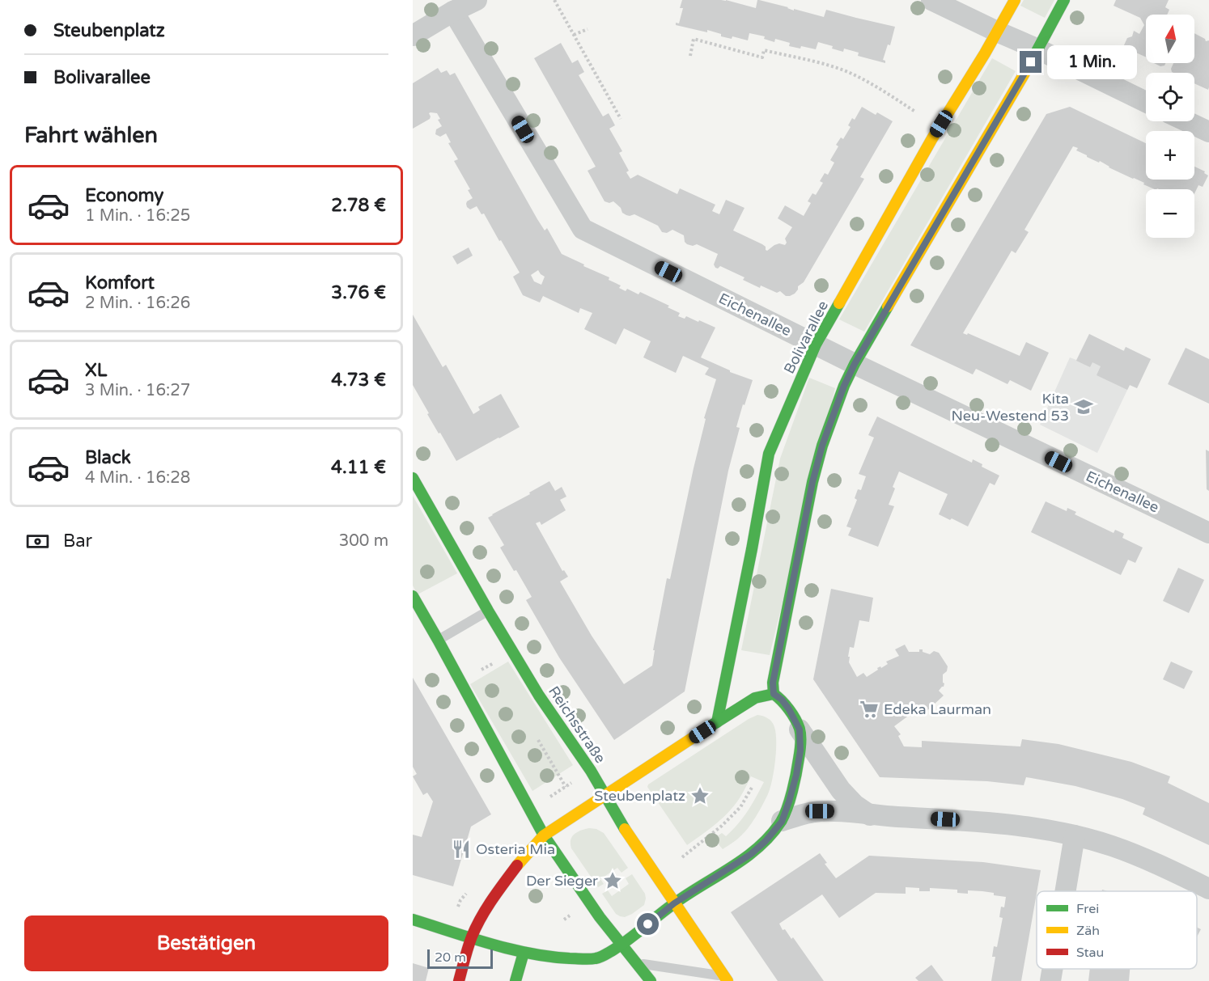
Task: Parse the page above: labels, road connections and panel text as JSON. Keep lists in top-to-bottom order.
{
  "streets": {
    "street": ["Eichenallee", "Bolivarallee", "Reichsstraße"]
  },
  "crossings": [
    ["Eichenallee", "Bolivarallee"]
  ],
  "places": {
    "school or university": ["Kita Neu-Westend 53"],
    "supermarket": ["Edeka Laurman"],
    "place": ["Steubenplatz", "Der Sieger"],
    "restaurant": ["Osteria Mia"]
  },
  "legend": ["Frei", "Zäh", "Stau"],
  "scale_bar": "20 m",
  "north": "top",
  "page": {
    "banner": ["Steubenplatz", "Bolivarallee"],
    "map_buttons": ["+", "−"],
    "bubble": "1 Min.",
    "heading": "Fahrt wählen",
    "list": [
      {
        "name": "Economy",
        "note": "1 Min. · 16:25",
        "value": "2.78 €"
      },
      {
        "name": "Komfort",
        "note": "2 Min. · 16:26",
        "value": "3.76 €"
      },
      {
        "name": "XL",
        "note": "3 Min. · 16:27",
        "value": "4.73 €"
      },
      {
        "name": "Black",
        "note": "4 Min. · 16:28",
        "value": "4.11 €"
      }
    ],
    "pay": ["Bar", "300 m"],
    "buttons": "Bestätigen",
    "scale": "20 m"
  }
}
